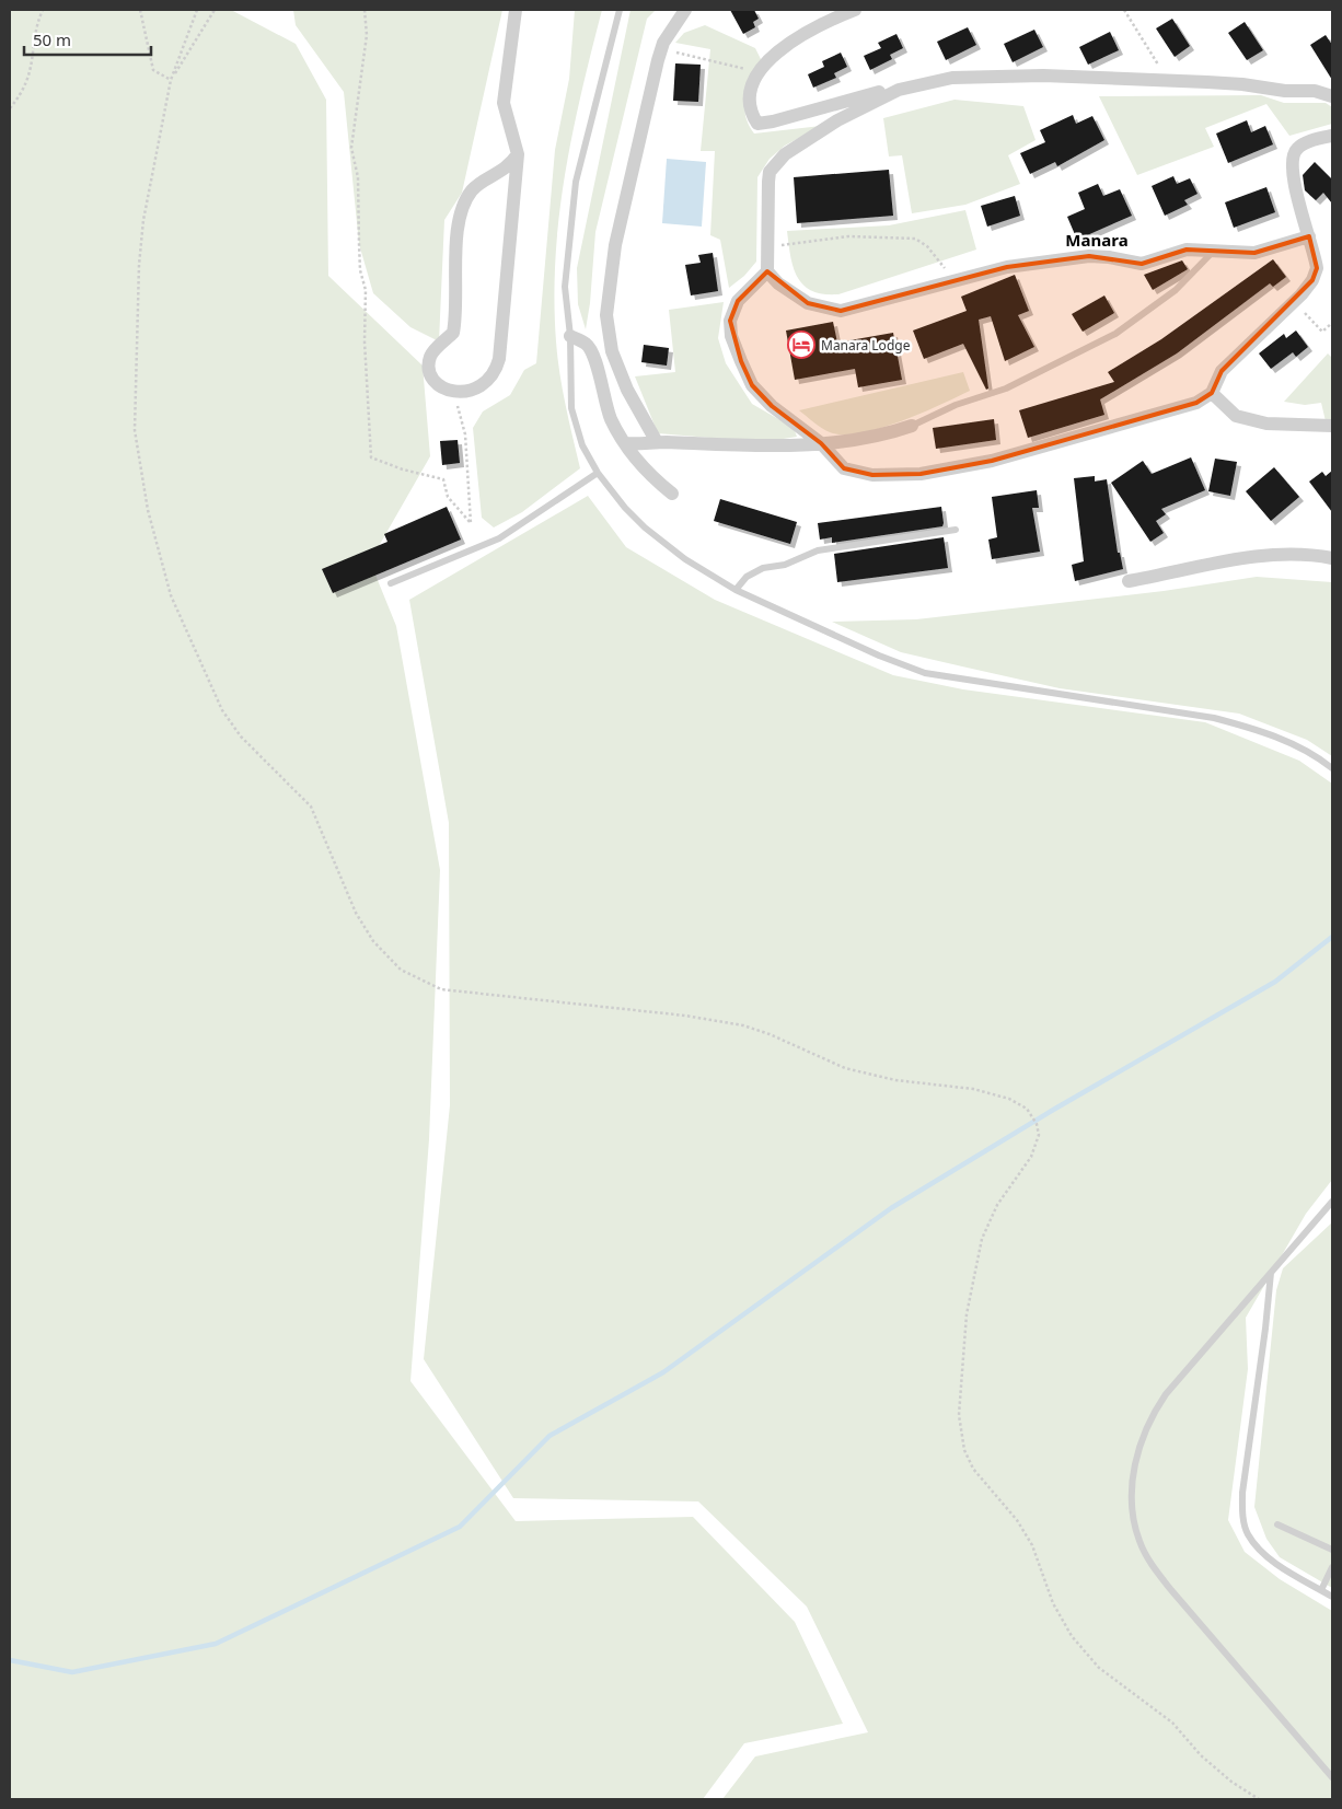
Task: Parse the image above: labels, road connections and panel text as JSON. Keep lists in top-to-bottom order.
{
  "districts": ["Manara"],
  "places": {
    "hotel": ["Manara Lodge"]
  },
  "scale_bar": "50 m"
}
